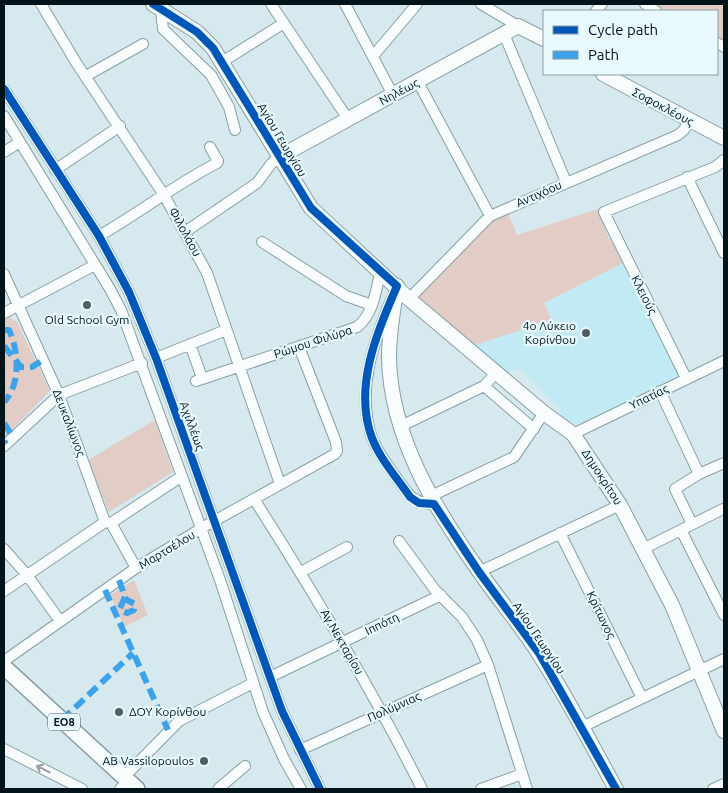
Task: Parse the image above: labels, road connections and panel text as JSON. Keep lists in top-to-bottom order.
{
  "streets": {
    "main road": ["ΕΟ8"],
    "street": [
      "Νηλέως",
      "Σοφοκλέους",
      "Αγίου Γεωργίου",
      "Αντιχόου",
      "Φιλολάου",
      "Κλειούς",
      "Ρώμου Φιλύρα",
      "Υπατίας",
      "Δευκαλίωνος",
      "Αχιλλέως",
      "Δημοκρίτου",
      "Μαρτσέλου",
      "Κρίτωνος",
      "Ιππότη",
      "Αγ.Νεκταρίου",
      "Πολύμνιας"
    ]
  },
  "crossings": [
    ["Νηλέως", "Αγίου Γεωργίου"],
    ["Σοφοκλέους", "Αντιχόου"],
    ["Αγίου Γεωργίου", "Ρώμου Φιλύρα"],
    ["Αγίου Γεωργίου", "Δημοκρίτου"],
    ["Αντιχόου", "Δημοκρίτου"],
    ["Φιλολάου", "Ρώμου Φιλύρα"],
    ["Φιλολάου", "Μαρτσέλου"],
    ["Κλειούς", "Υπατίας"],
    ["Ρώμου Φιλύρα", "Μαρτσέλου"],
    ["Υπατίας", "Δημοκρίτου"],
    ["Δευκαλίωνος", "Μαρτσέλου"],
    ["Αχιλλέως", "Μαρτσέλου"],
    ["Αχιλλέως", "Ιππότη"],
    ["Αχιλλέως", "Πολύμνιας"],
    ["Μαρτσέλου", "Αγ.Νεκταρίου"],
    ["Ιππότη", "Αγ.Νεκταρίου"],
    ["Αγ.Νεκταρίου", "Πολύμνιας"]
  ],
  "places": [
    "Old School Gym",
    "4ο Λύκειο Κορίνθου",
    "ΔΟΥ Κορίνθου",
    "AB Vassilopoulos"
  ],
  "legend": ["Cycle path", "Path"]
}
